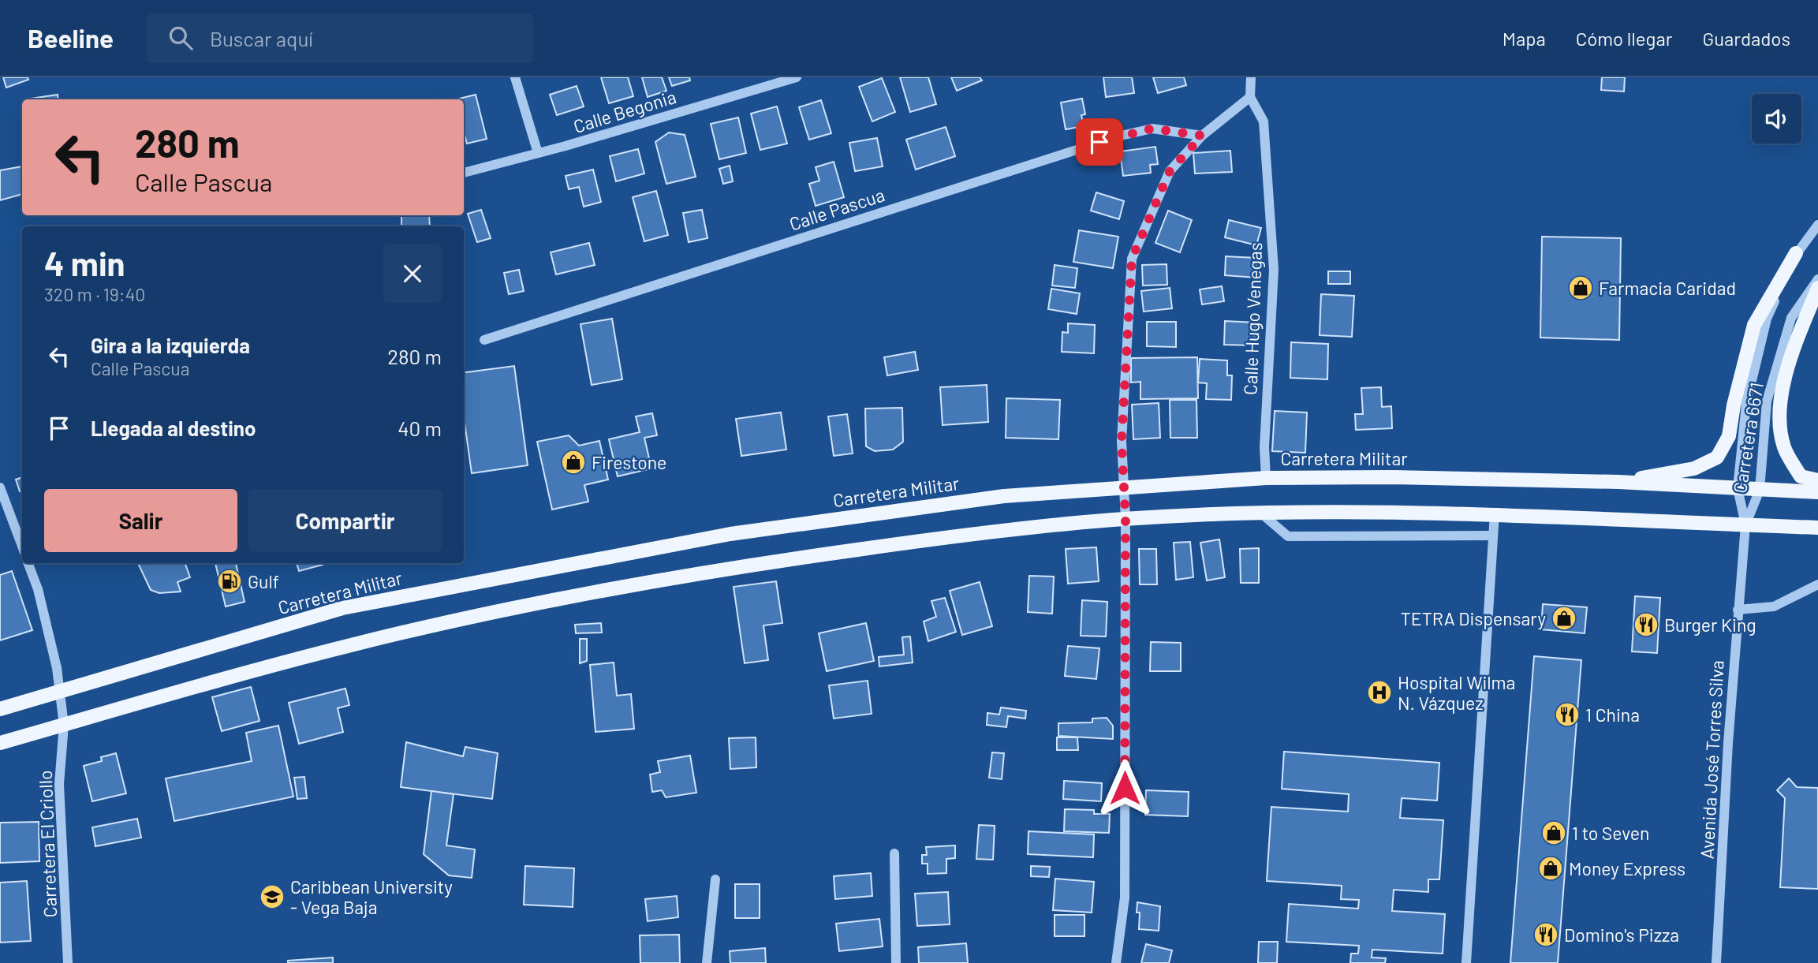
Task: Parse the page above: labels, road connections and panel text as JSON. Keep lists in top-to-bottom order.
{
  "streets": {
    "main road": ["Carretera Militar"],
    "street": [
      "Calle Begonia",
      "Calle Pascua",
      "Calle Hugo Venegas",
      "Carretera 6671",
      "Avenida José Torres Silva",
      "Carretera El Criollo"
    ]
  },
  "crossings": [
    ["Calle Hugo Venegas", "Carretera Militar"],
    ["Carretera 6671", "Carretera Militar"],
    ["Carretera 6671", "Avenida José Torres Silva"],
    ["Carretera Militar", "Carretera El Criollo"]
  ],
  "places": {
    "shop": [
      "Farmacia Caridad",
      "Firestone",
      "TETRA Dispensary",
      "1 to Seven",
      "Money Express"
    ],
    "fuel station": ["Gulf"],
    "restaurant": ["Burger King", "1 China", "Domino's Pizza"],
    "hospital": ["Hospital Wilma N. Vázquez"],
    "school or university": ["Caribbean University - Vega Baja"]
  },
  "page": {
    "header": "Beeline",
    "search": "Buscar aquí",
    "nav": ["Mapa", "Cómo llegar", "Guardados"],
    "turn": ["280 m", "Calle Pascua"],
    "heading": ["4 min", "320 m · 19:40"],
    "list": [
      {
        "name": "Gira a la izquierda",
        "note": "Calle Pascua",
        "value": "280 m"
      },
      {
        "name": "Llegada al destino",
        "value": "40 m"
      }
    ],
    "buttons": ["Salir", "Compartir"]
  }
}
